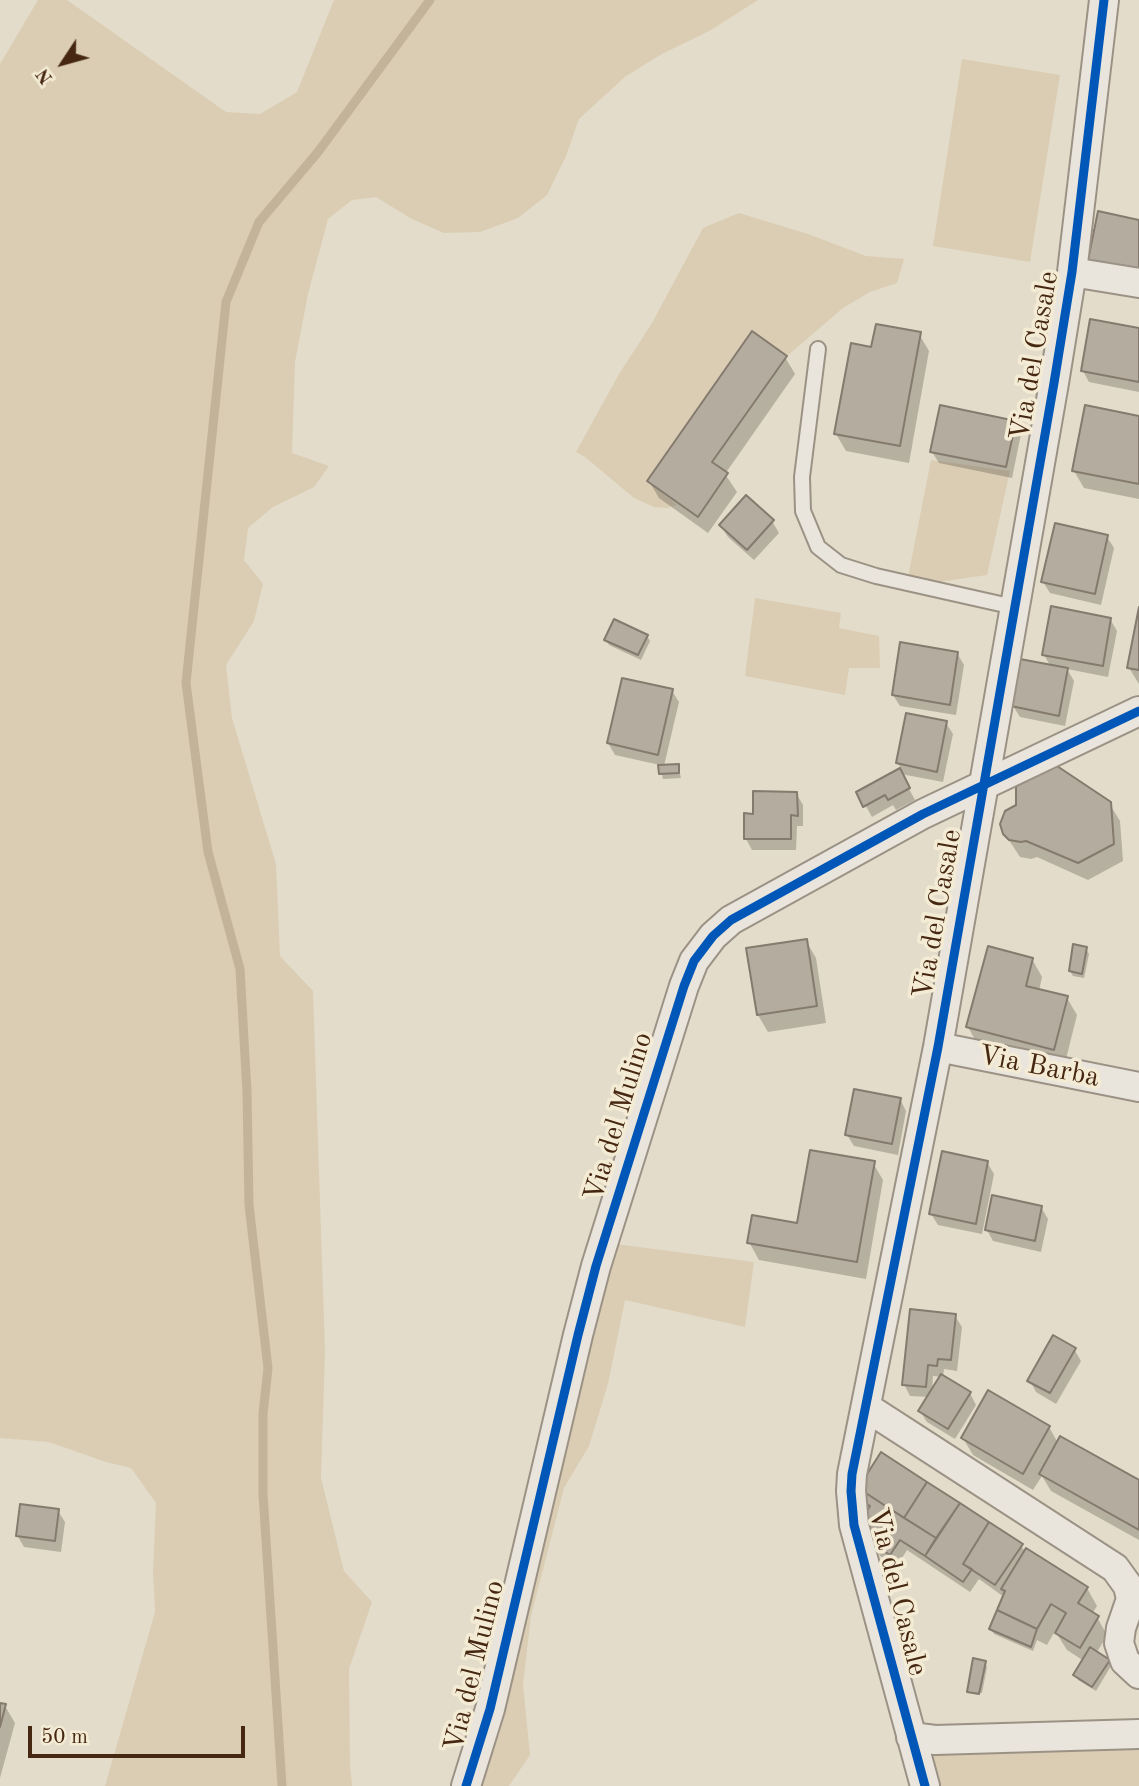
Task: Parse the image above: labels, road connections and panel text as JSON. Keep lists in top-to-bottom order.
{
  "streets": {
    "street": ["Via del Casale", "Via Barba", "Via del Mulino"]
  },
  "crossings": [
    ["Via del Casale", "Via Barba"],
    ["Via del Casale", "Via del Mulino"]
  ],
  "scale_bar": "50 m",
  "north": "bottom left"
}
